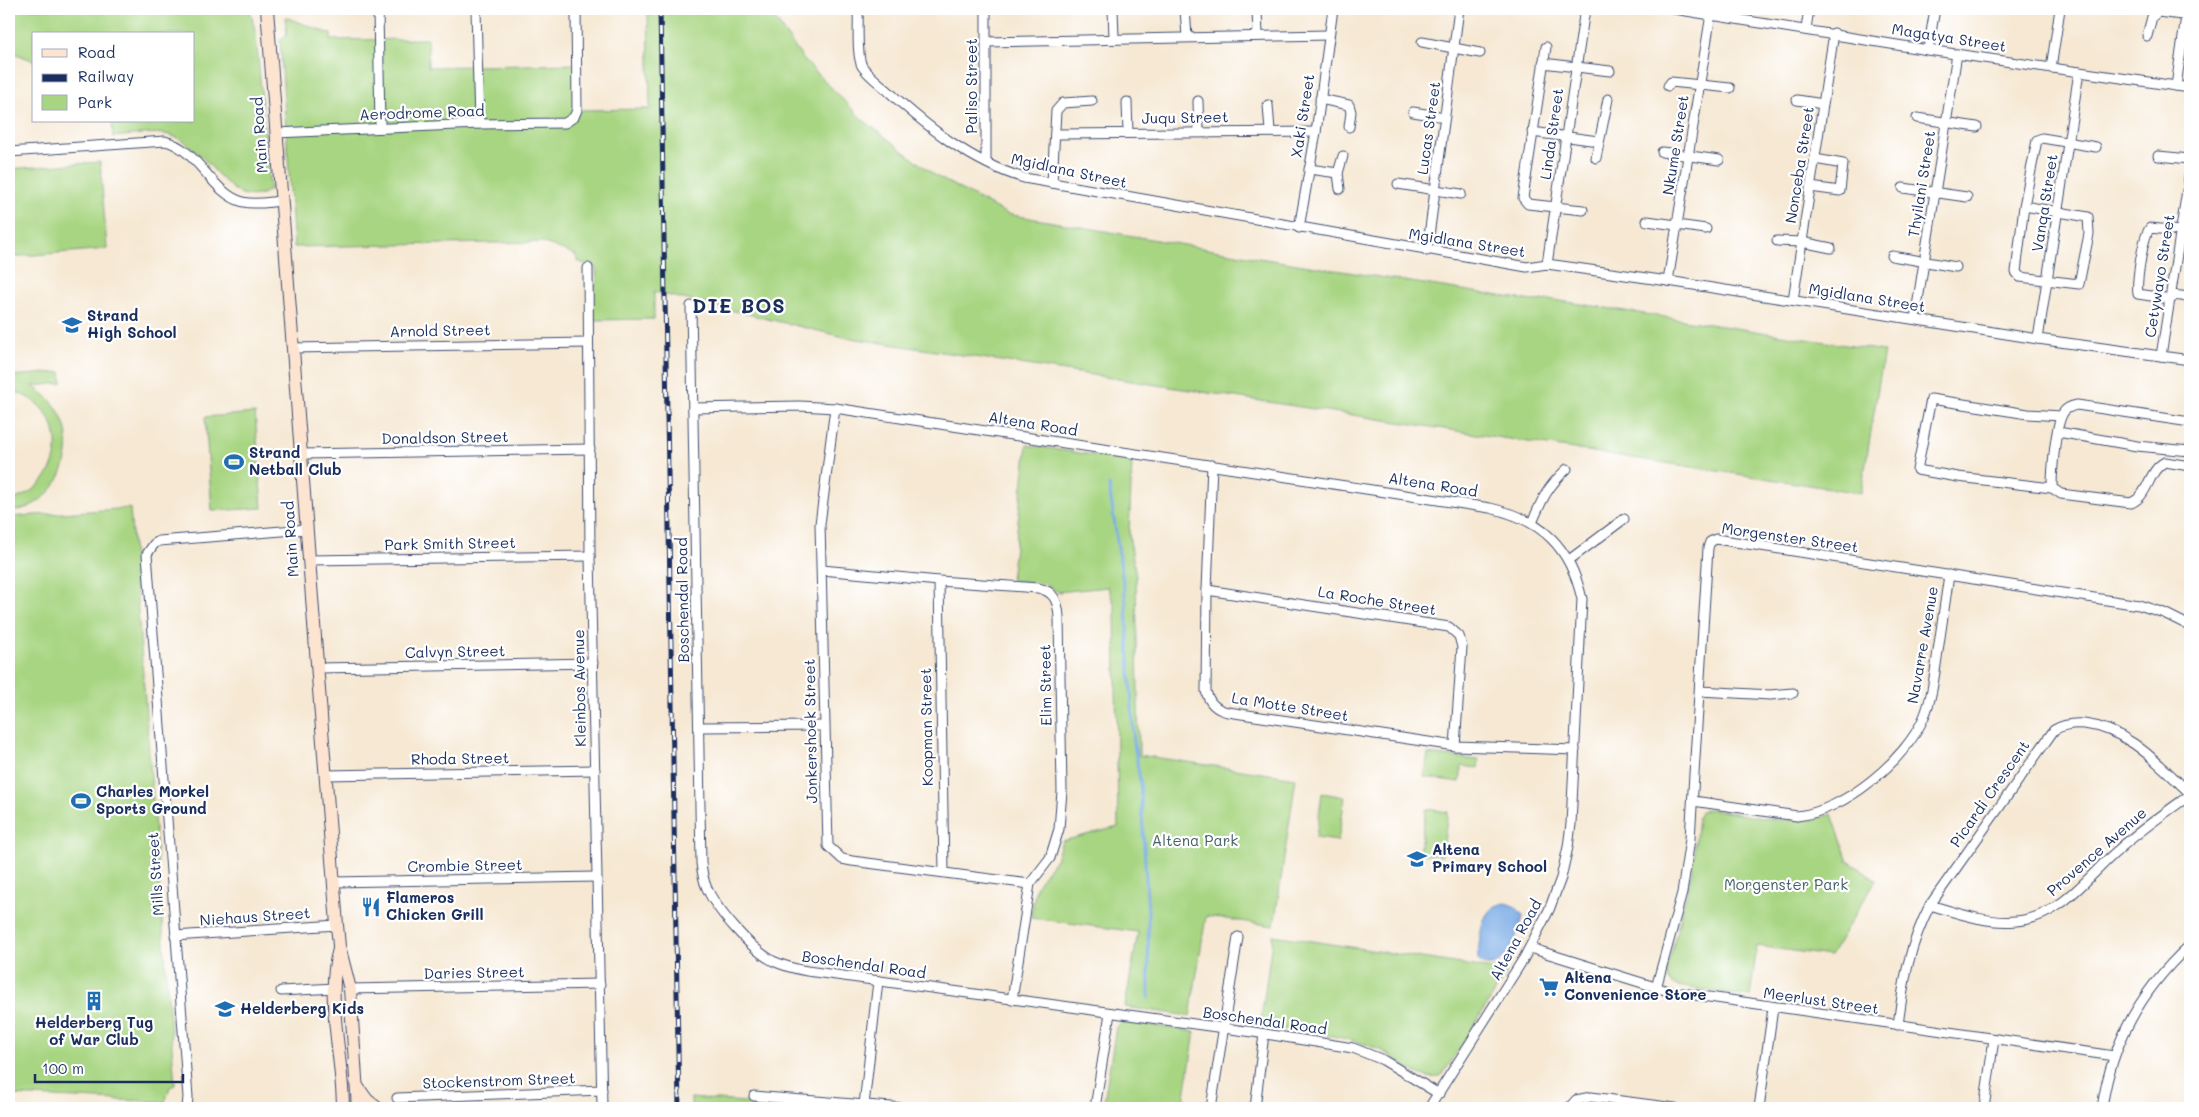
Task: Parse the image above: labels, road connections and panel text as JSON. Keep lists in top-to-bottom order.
{
  "streets": {
    "main road": ["Main Road"],
    "street": [
      "Magatya Street",
      "Paliso Street",
      "Aerodrome Road",
      "Xaki Street",
      "Juqu Street",
      "Lucas Street",
      "Linda Street",
      "Nkume Street",
      "Nonceba Street",
      "Mgidlana Street",
      "Thyilani Street",
      "Vanqa Street",
      "Cetywayo Street",
      "Arnold Street",
      "Altena Road",
      "Donaldson Street",
      "Morgenster Street",
      "Park Smith Street",
      "Boschendal Road",
      "La Roche Street",
      "Navarre Avenue",
      "Calvyn Street",
      "Elim Street",
      "Kleinbos Avenue",
      "La Motte Street",
      "Koopman Street",
      "Jonkershoek Street",
      "Rhoda Street",
      "Picardi Crescent",
      "Provence Avenue",
      "Crombie Street",
      "Mills Street",
      "Niehaus Street",
      "Daries Street",
      "Meerlust Street",
      "Stockenstrom Street"
    ]
  },
  "crossings": [
    ["Magatya Street", "Nkume Street"],
    ["Magatya Street", "Nonceba Street"],
    ["Magatya Street", "Thyilani Street"],
    ["Magatya Street", "Vanqa Street"],
    ["Paliso Street", "Mgidlana Street"],
    ["Aerodrome Road", "Main Road"],
    ["Xaki Street", "Juqu Street"],
    ["Xaki Street", "Mgidlana Street"],
    ["Lucas Street", "Mgidlana Street"],
    ["Linda Street", "Mgidlana Street"],
    ["Main Road", "Arnold Street"],
    ["Main Road", "Donaldson Street"],
    ["Main Road", "Park Smith Street"],
    ["Main Road", "Calvyn Street"],
    ["Main Road", "Rhoda Street"],
    ["Main Road", "Crombie Street"],
    ["Main Road", "Mills Street"],
    ["Main Road", "Niehaus Street"],
    ["Main Road", "Daries Street"],
    ["Nkume Street", "Mgidlana Street"],
    ["Nonceba Street", "Mgidlana Street"],
    ["Mgidlana Street", "Thyilani Street"],
    ["Mgidlana Street", "Vanqa Street"],
    ["Mgidlana Street", "Cetywayo Street"],
    ["Arnold Street", "Kleinbos Avenue"],
    ["Altena Road", "Boschendal Road"],
    ["Altena Road", "La Motte Street"],
    ["Altena Road", "Jonkershoek Street"],
    ["Altena Road", "Meerlust Street"],
    ["Donaldson Street", "Kleinbos Avenue"],
    ["Morgenster Street", "Navarre Avenue"],
    ["Morgenster Street", "Meerlust Street"],
    ["Park Smith Street", "Kleinbos Avenue"],
    ["Boschendal Road", "Elim Street"],
    ["La Roche Street", "La Motte Street"],
    ["Calvyn Street", "Kleinbos Avenue"],
    ["Elim Street", "Koopman Street"],
    ["Elim Street", "Jonkershoek Street"],
    ["Kleinbos Avenue", "Rhoda Street"],
    ["Kleinbos Avenue", "Crombie Street"],
    ["Kleinbos Avenue", "Daries Street"],
    ["Kleinbos Avenue", "Stockenstrom Street"],
    ["Koopman Street", "Jonkershoek Street"],
    ["Picardi Crescent", "Provence Avenue"],
    ["Picardi Crescent", "Meerlust Street"],
    ["Mills Street", "Niehaus Street"]
  ],
  "districts": ["DIE BOS"],
  "parks": ["Altena Park", "Morgenster Park"],
  "places": {
    "school or university": ["Strand High School", "Altena Primary School", "Helderberg Kids"],
    "sports": ["Strand Netball Club", "Charles Morkel Sports Ground"],
    "restaurant": ["Flameros Chicken Grill"],
    "supermarket": ["Altena Convenience Store"],
    "building": ["Helderberg Tug of War Club"]
  },
  "legend": ["Road", "Railway", "Park"],
  "scale_bar": "100 m"
}
